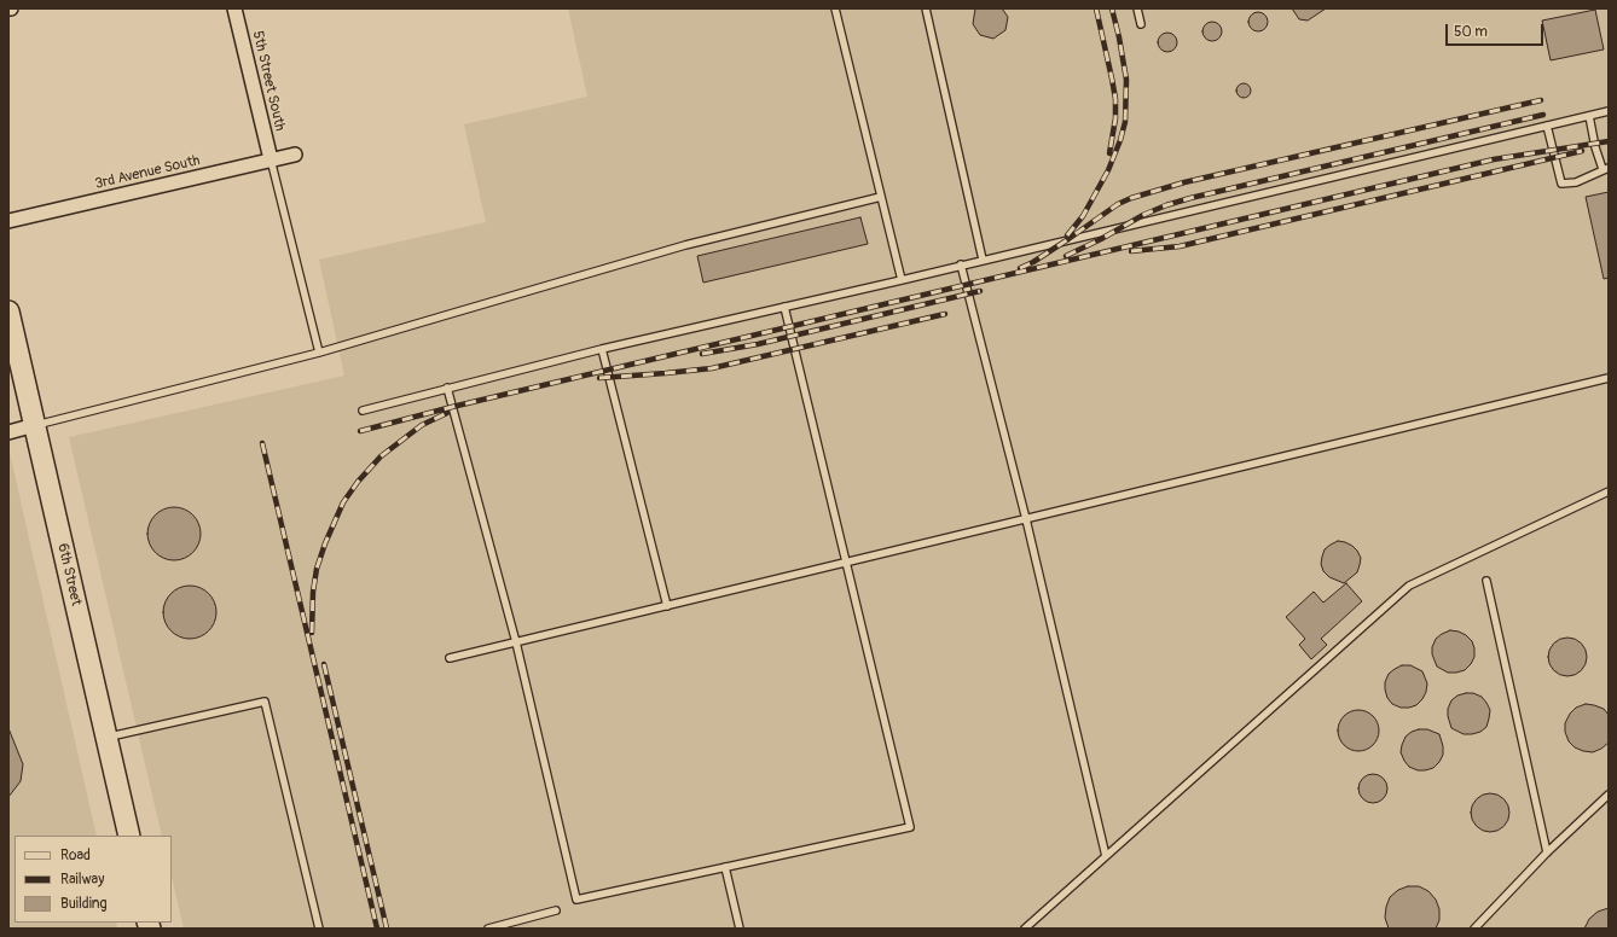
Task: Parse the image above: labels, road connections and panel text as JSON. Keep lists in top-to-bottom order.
{
  "streets": {
    "main road": ["6th Street"],
    "street": ["5th Street South", "3rd Avenue South"]
  },
  "crossings": [
    ["5th Street South", "3rd Avenue South"]
  ],
  "legend": ["Road", "Railway", "Building"],
  "scale_bar": "50 m"
}
